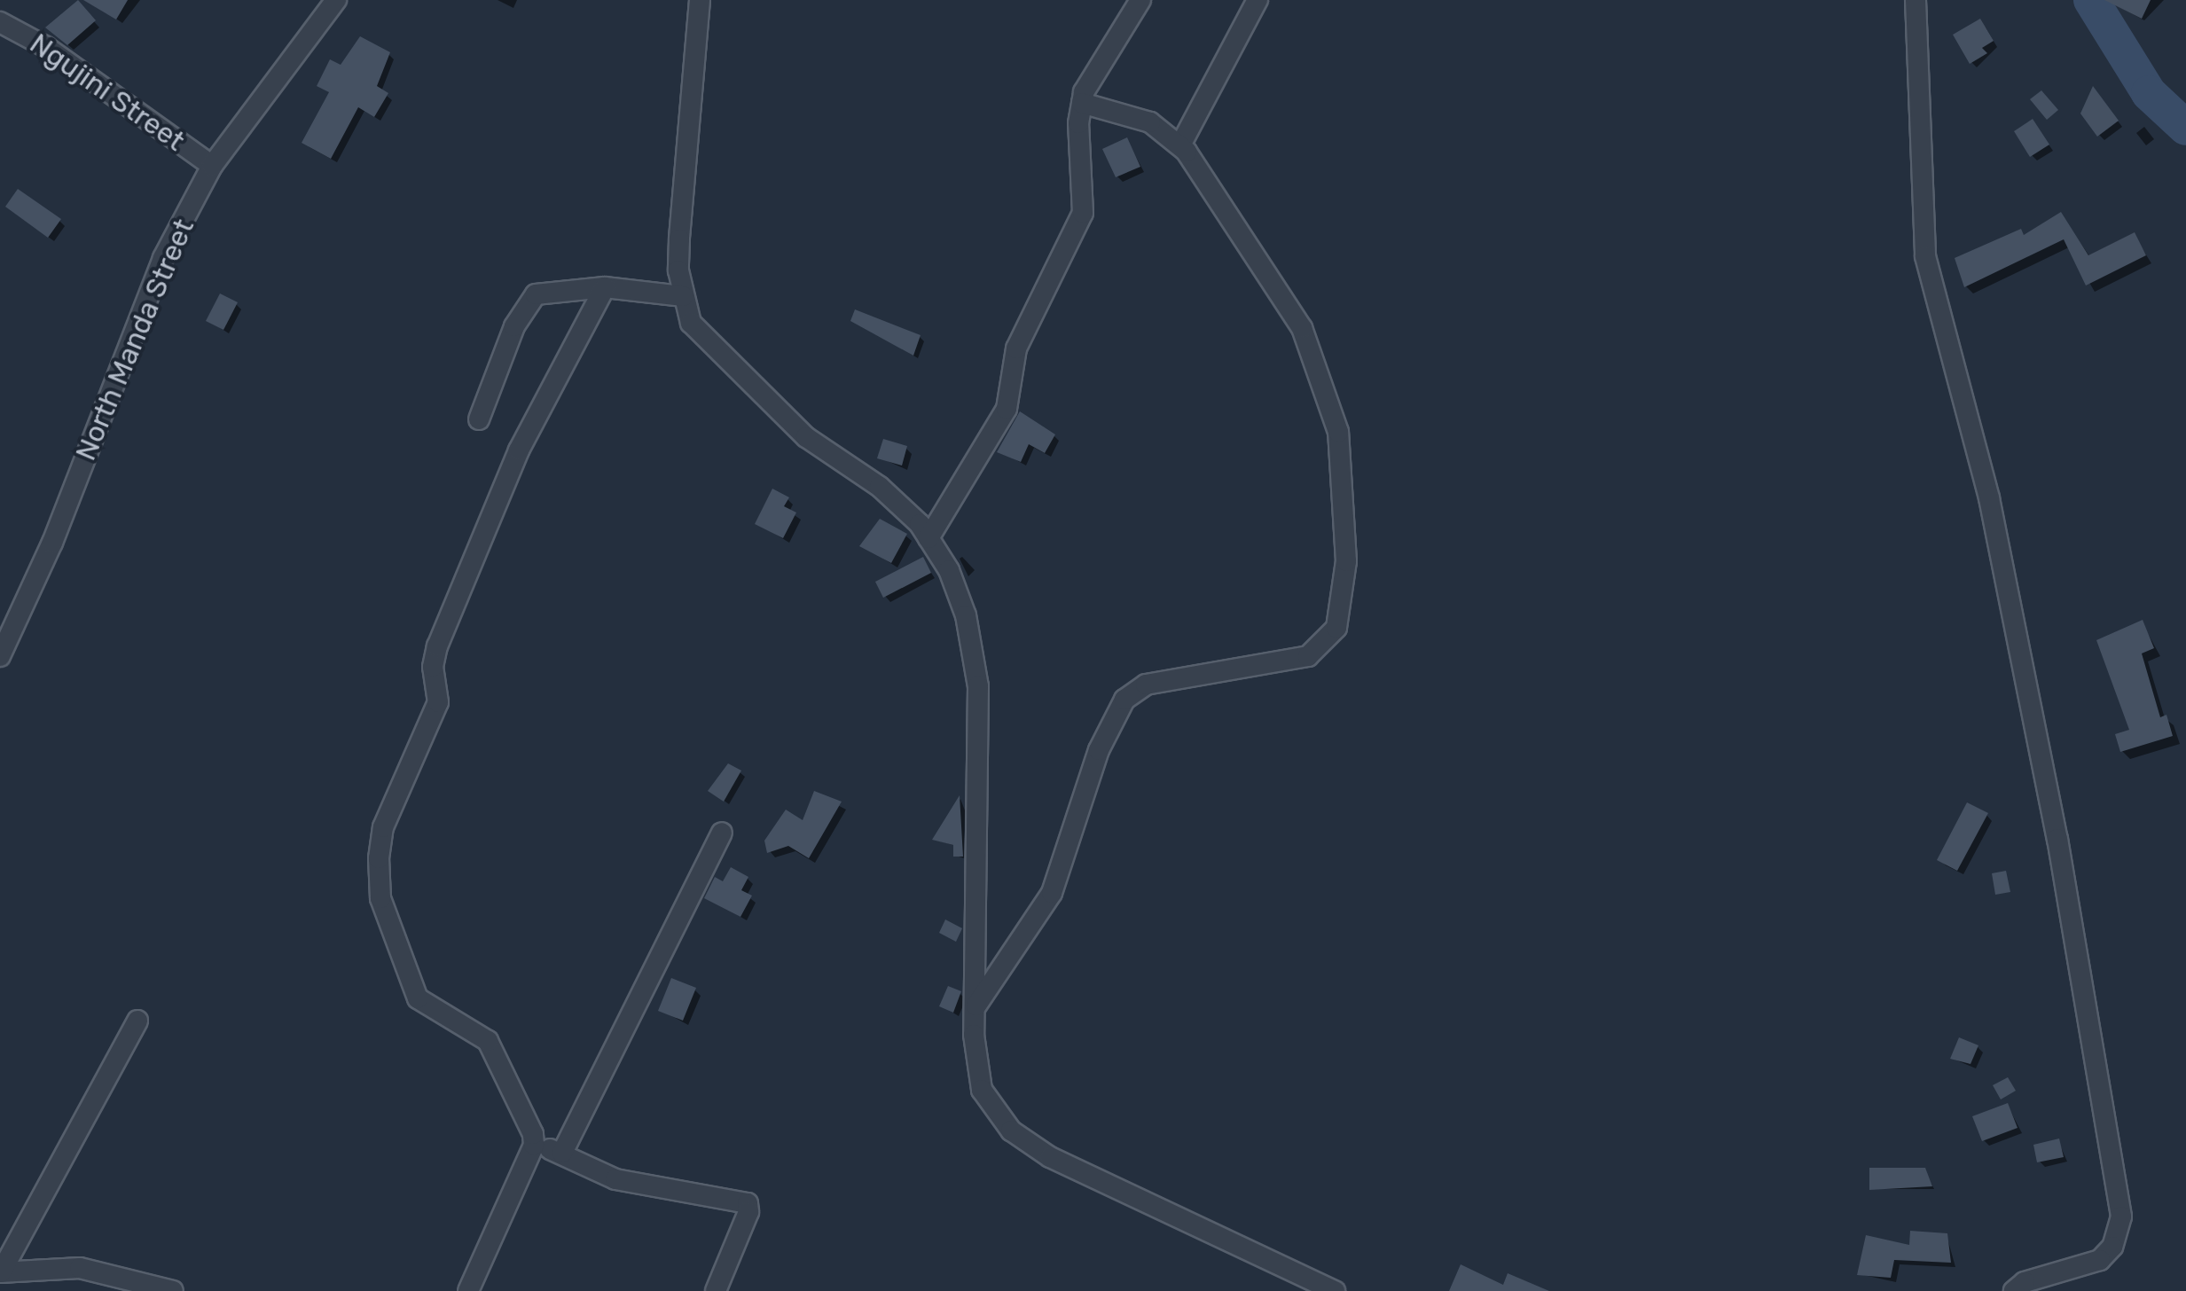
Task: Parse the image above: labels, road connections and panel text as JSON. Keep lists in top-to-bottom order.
{
  "streets": {
    "street": ["Ngujini Street", "North Manda Street"]
  },
  "crossings": [
    ["Ngujini Street", "North Manda Street"]
  ]
}
